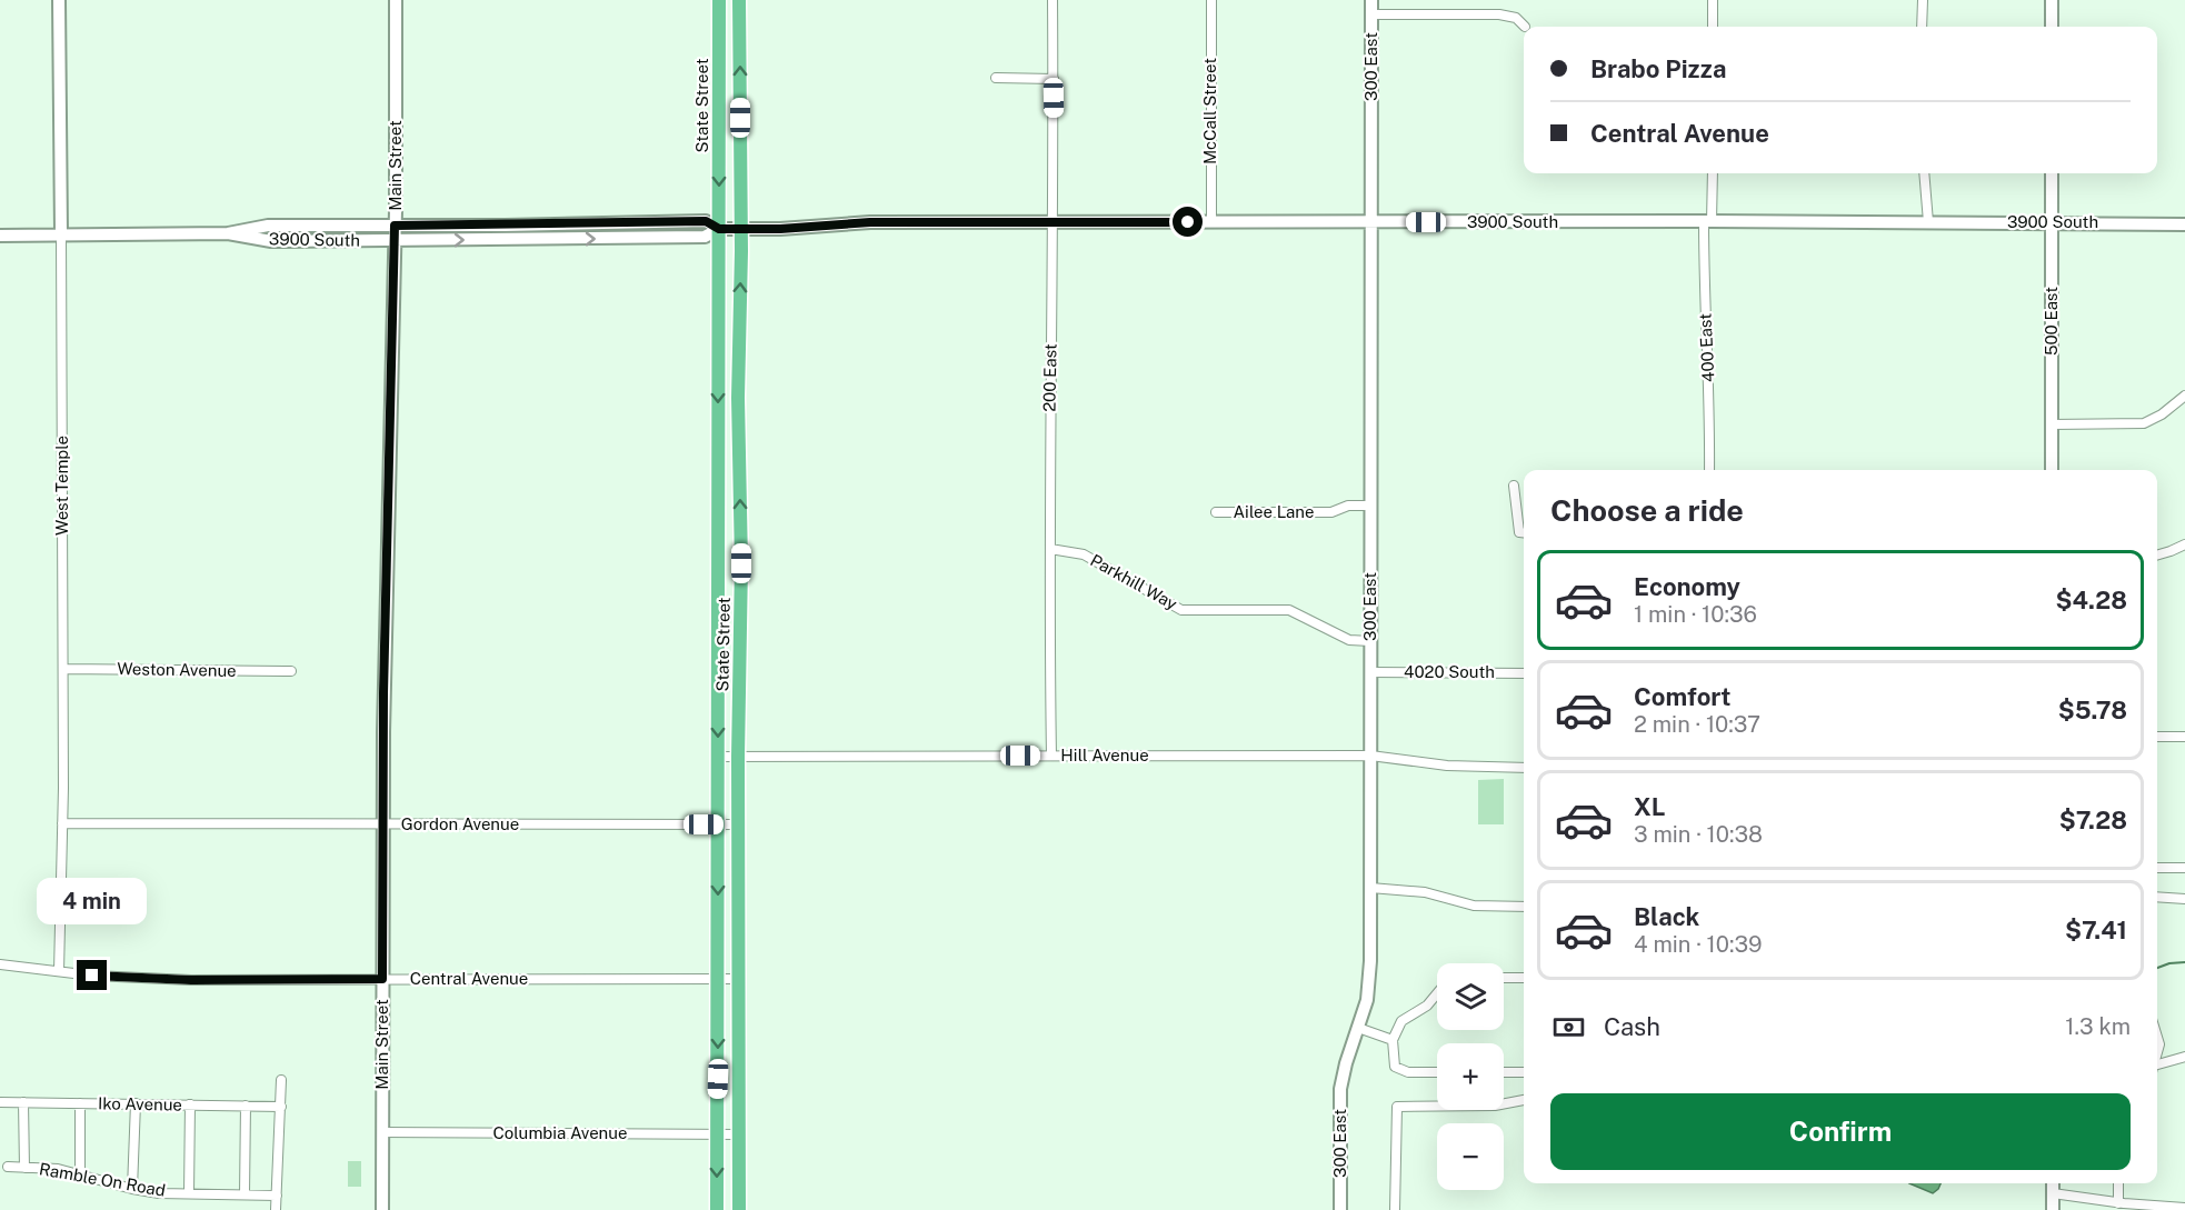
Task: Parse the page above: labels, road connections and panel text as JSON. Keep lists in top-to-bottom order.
{
  "streets": {
    "main road": ["State Street"],
    "street": [
      "300 East",
      "McCall Street",
      "Main Street",
      "3900 South",
      "500 East",
      "400 East",
      "200 East",
      "West Temple",
      "Ailee Lane",
      "Parkhill Way",
      "Weston Avenue",
      "4020 South",
      "Hill Avenue",
      "Gordon Avenue",
      "Central Avenue",
      "Iko Avenue",
      "Columbia Avenue",
      "Ramble On Road"
    ]
  },
  "crossings": [
    ["300 East", "3900 South"],
    ["300 East", "Ailee Lane"],
    ["300 East", "Parkhill Way"],
    ["300 East", "4020 South"],
    ["300 East", "Hill Avenue"],
    ["State Street", "3900 South"],
    ["State Street", "Hill Avenue"],
    ["State Street", "Gordon Avenue"],
    ["State Street", "Central Avenue"],
    ["State Street", "Columbia Avenue"],
    ["McCall Street", "3900 South"],
    ["Main Street", "3900 South"],
    ["Main Street", "Gordon Avenue"],
    ["Main Street", "Central Avenue"],
    ["Main Street", "Columbia Avenue"],
    ["3900 South", "500 East"],
    ["3900 South", "400 East"],
    ["3900 South", "200 East"],
    ["3900 South", "West Temple"],
    ["200 East", "Parkhill Way"],
    ["200 East", "Hill Avenue"],
    ["West Temple", "Weston Avenue"],
    ["West Temple", "Gordon Avenue"],
    ["West Temple", "Central Avenue"]
  ],
  "page": {
    "banner": ["Brabo Pizza", "Central Avenue"],
    "heading": "Choose a ride",
    "list": [
      {
        "name": "Economy",
        "note": "1 min · 10:36",
        "value": "$4.28"
      },
      {
        "name": "Comfort",
        "note": "2 min · 10:37",
        "value": "$5.78"
      },
      {
        "name": "XL",
        "note": "3 min · 10:38",
        "value": "$7.28"
      },
      {
        "name": "Black",
        "note": "4 min · 10:39",
        "value": "$7.41"
      }
    ],
    "bubble": "4 min",
    "map_buttons": ["+", "−"],
    "pay": ["Cash", "1.3 km"],
    "buttons": "Confirm"
  }
}
